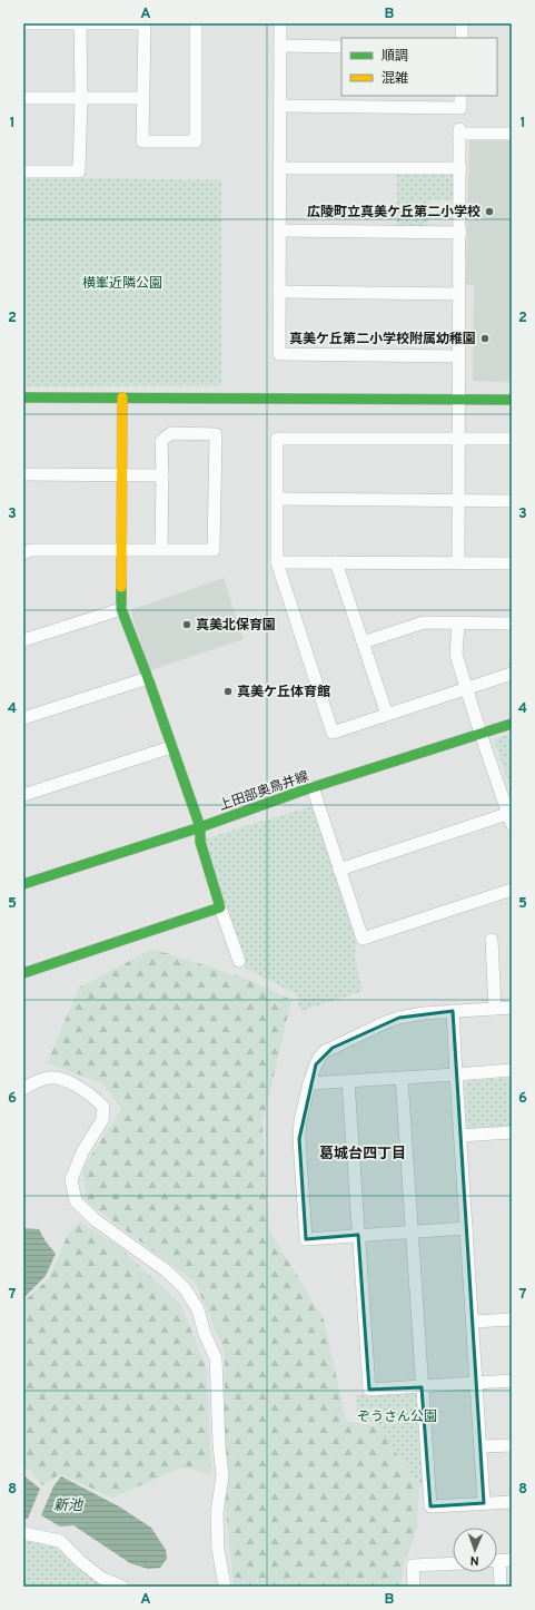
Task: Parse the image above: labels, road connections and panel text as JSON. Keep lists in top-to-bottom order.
{
  "streets": {
    "street": ["上田部奥鳥井線"]
  },
  "districts": ["葛城台四丁目"],
  "water": ["新池"],
  "parks": ["横峯近隣公園", "ぞうさん公園"],
  "places": [
    "広陵町立真美ケ丘第二小学校",
    "真美ケ丘第二小学校附属幼稚園",
    "真美北保育園",
    "真美ケ丘体育館"
  ],
  "legend": ["順調", "混雑"],
  "north": "bottom",
  "grid": {
    "columns": ["A", "B"],
    "rows": [
      "1",
      "2",
      "3",
      "4",
      "5",
      "6",
      "7",
      "8"
    ]
  }
}
